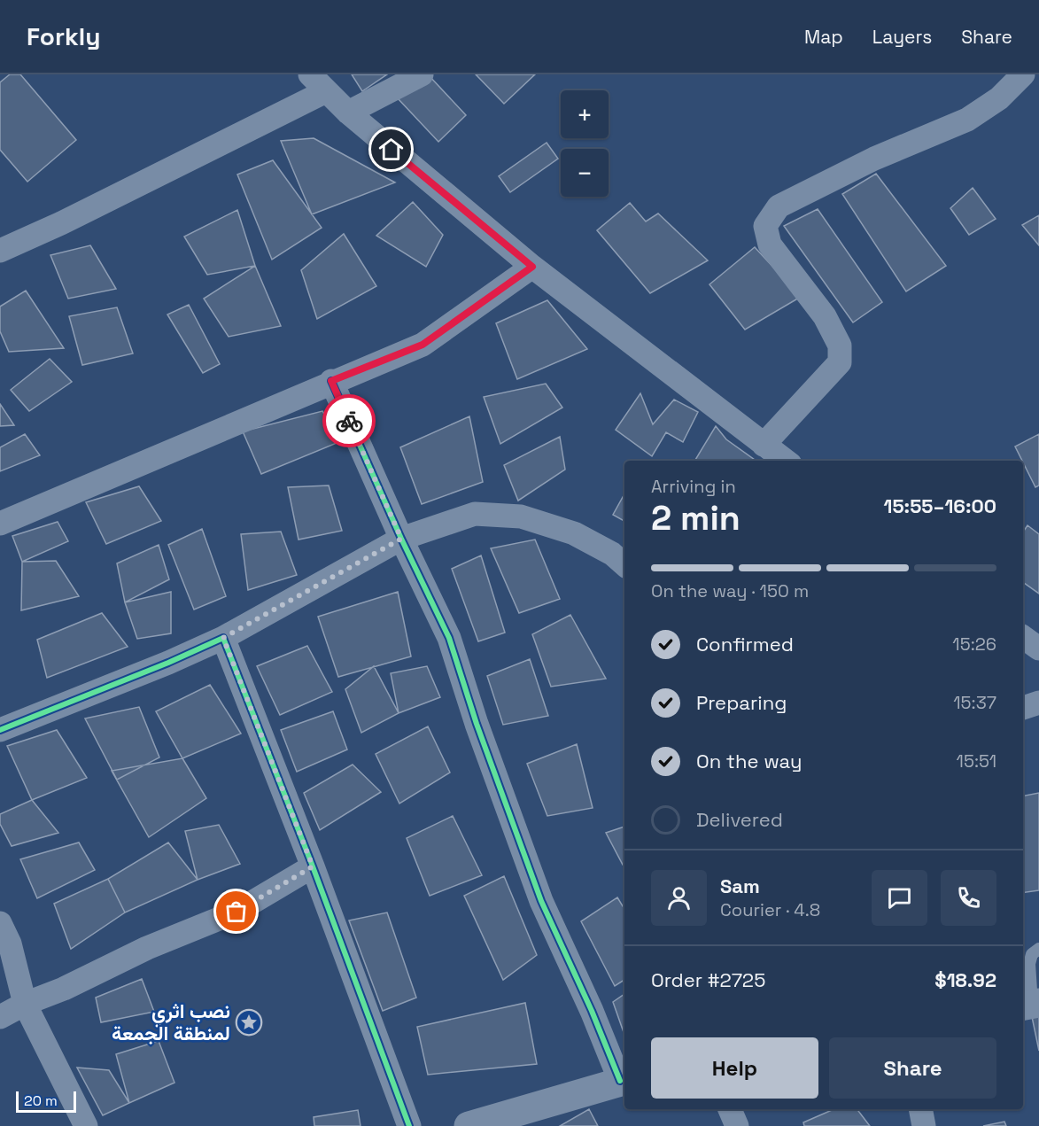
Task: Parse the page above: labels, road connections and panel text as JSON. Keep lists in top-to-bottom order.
{
  "places": {
    "place": ["نصب اثري لمنطقة الجمعة"]
  },
  "scale_bar": "20 m",
  "page": {
    "header": "Forkly",
    "nav": ["Map", "Layers", "Share"],
    "map_buttons": ["+", "−"],
    "heading": ["2 min", "Arriving in", "15:55–16:00"],
    "panel": [
      "Sam",
      "Courier · 4.8",
      "Order #2725",
      "$18.92"
    ],
    "bar": "On the way · 150 m",
    "list": [
      ["Confirmed", "15:26"],
      ["Preparing", "15:37"],
      ["On the way", "15:51"],
      "Delivered"
    ],
    "buttons": ["Help", "Share"],
    "scale": "20 m"
  }
}
